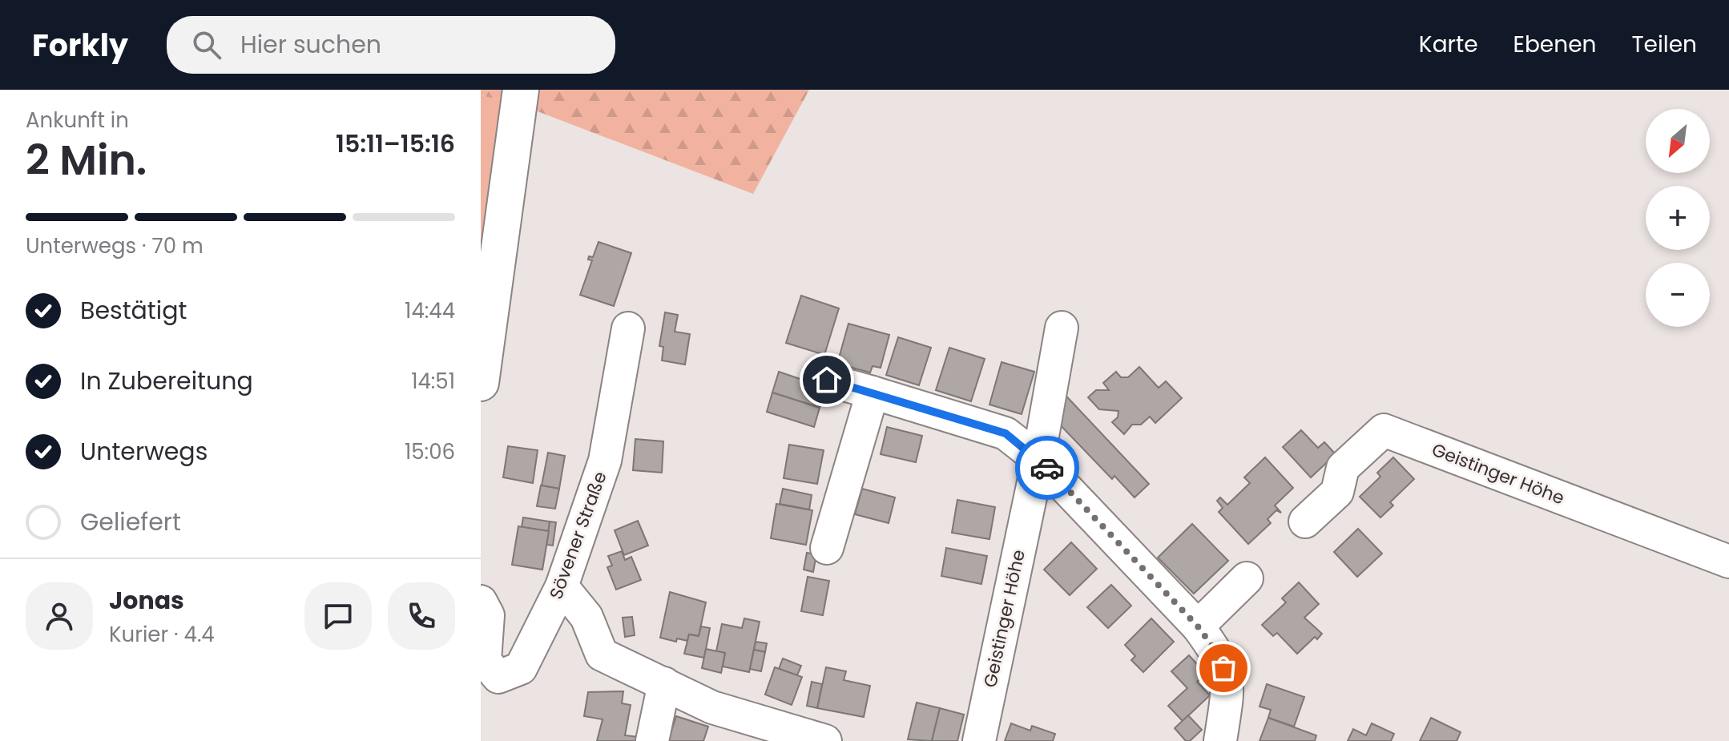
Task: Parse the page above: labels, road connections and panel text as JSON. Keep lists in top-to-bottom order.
{
  "streets": {
    "street": ["Geistinger Höhe", "Sövener Straße"]
  },
  "north": "bottom left",
  "page": {
    "header": "Forkly",
    "search": "Hier suchen",
    "nav": ["Karte", "Ebenen", "Teilen"],
    "heading": ["2 Min.", "Ankunft in", "15:11–15:16"],
    "panel": ["Jonas", "Kurier · 4.4"],
    "map_buttons": ["+", "−"],
    "bar": "Unterwegs · 70 m",
    "list": [
      ["Bestätigt", "14:44"],
      ["In Zubereitung", "14:51"],
      ["Unterwegs", "15:06"],
      "Geliefert"
    ]
  }
}
